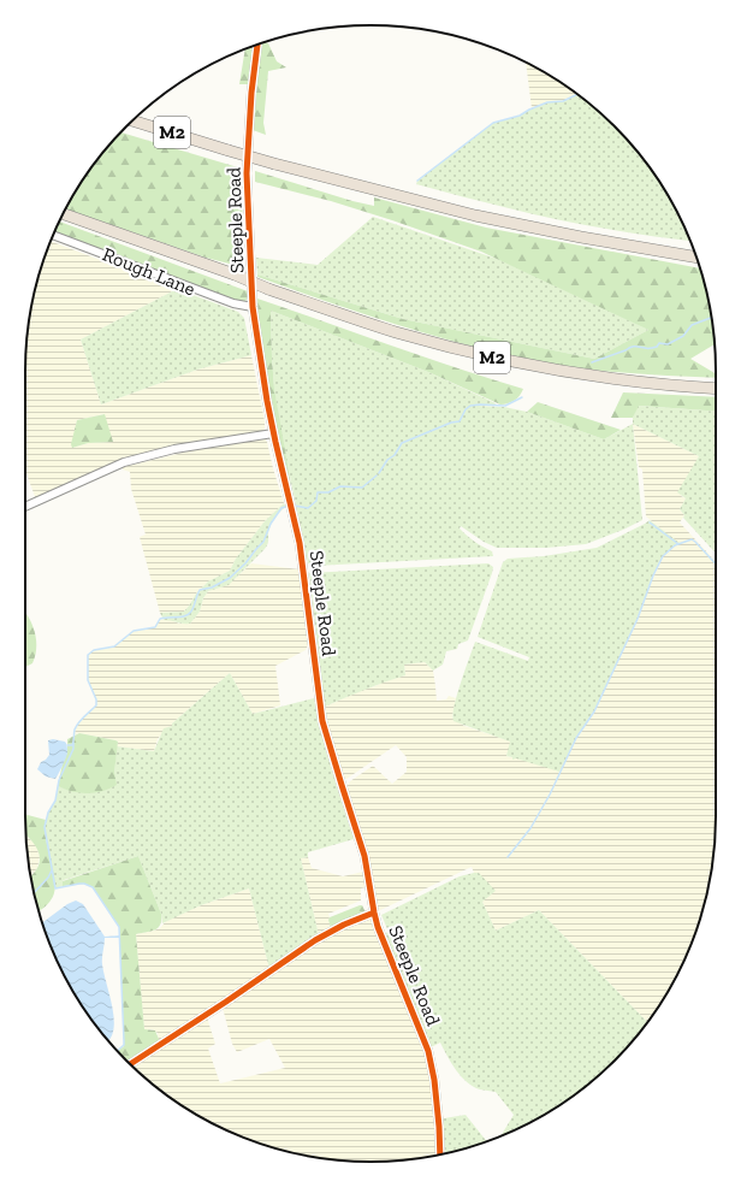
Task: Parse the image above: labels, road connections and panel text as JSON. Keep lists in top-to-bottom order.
{
  "streets": {
    "highway": ["M2"],
    "street": ["Steeple Road", "Rough Lane"]
  },
  "crossings": [
    ["Steeple Road", "Rough Lane"]
  ]
}
